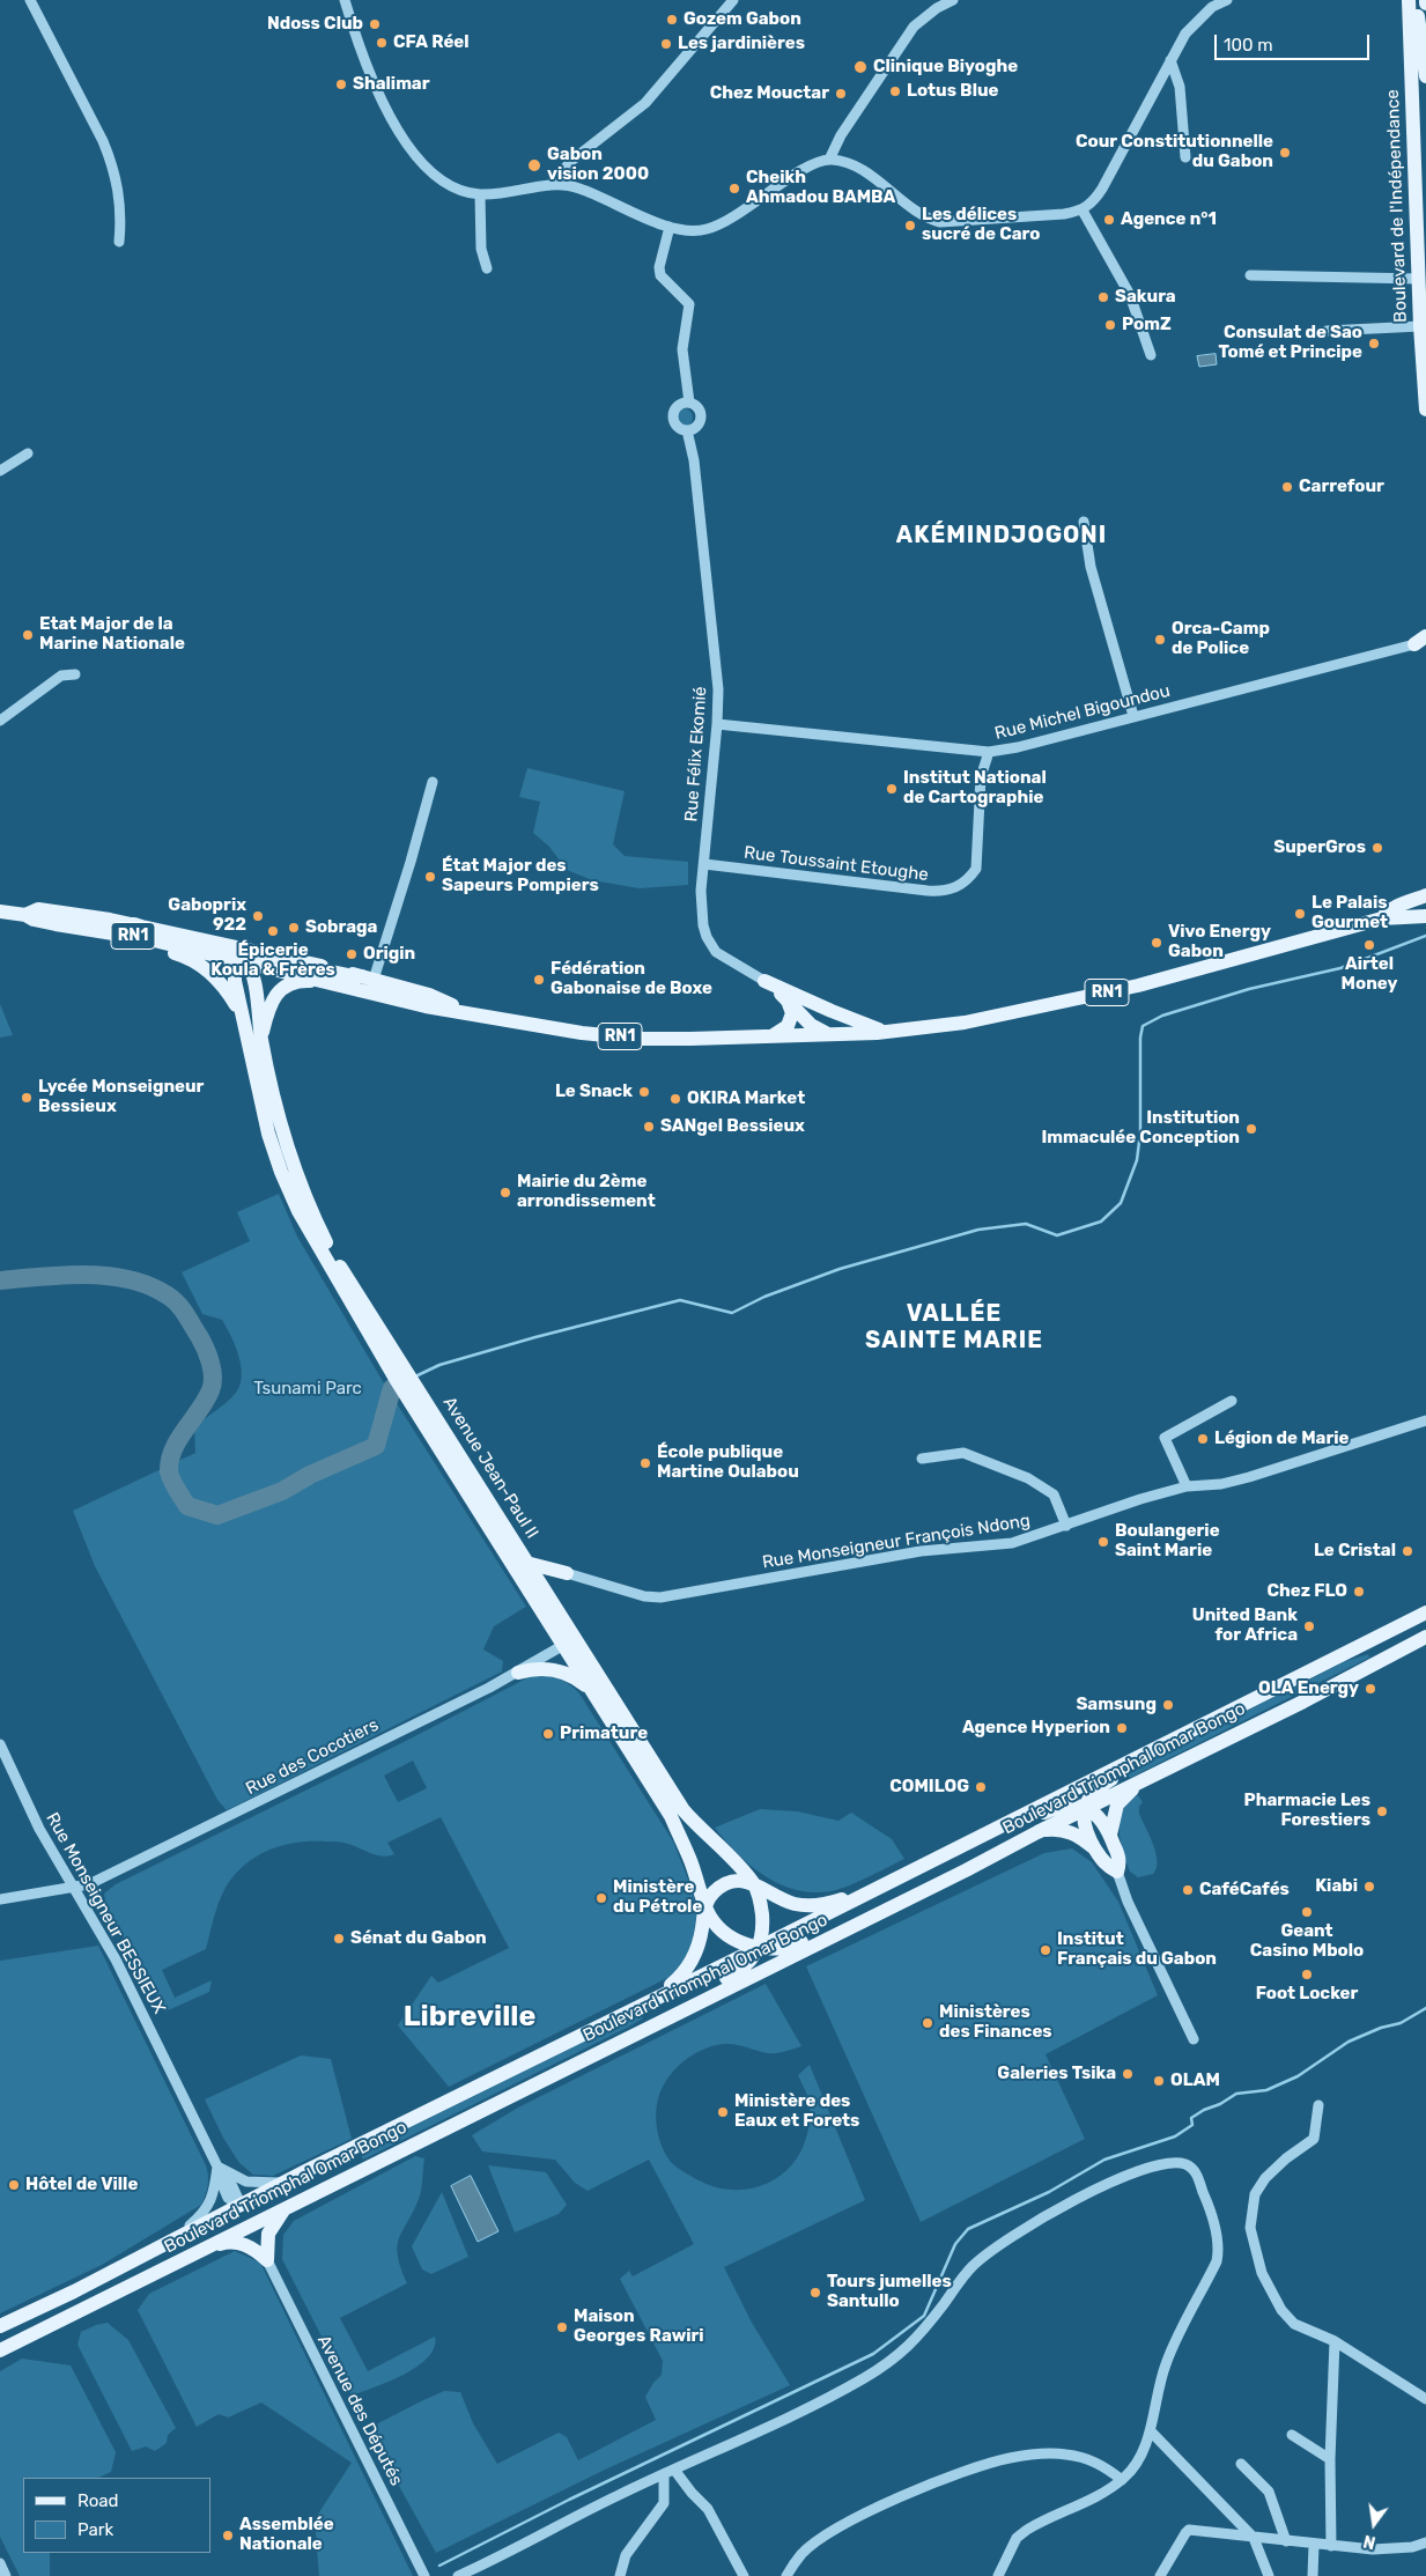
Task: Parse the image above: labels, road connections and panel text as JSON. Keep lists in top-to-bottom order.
{
  "streets": {
    "main road": [
      "Boulevard de l'Indépendance",
      "RN1",
      "Avenue Jean-Paul II",
      "Boulevard Triomphal Omar Bongo"
    ],
    "street": [
      "Rue Michel Bigoundou",
      "Rue Félix Ekomié",
      "Rue Toussaint Etoughe",
      "Rue Monseigneur François Ndong",
      "Rue des Cocotiers",
      "Rue Monseigneur BESSIEUX",
      "Avenue des Députés"
    ]
  },
  "crossings": [
    ["Rue Michel Bigoundou", "Rue Félix Ekomié"],
    ["Rue Michel Bigoundou", "Rue Toussaint Etoughe"],
    ["Rue Félix Ekomié", "Rue Toussaint Etoughe"],
    ["RN1", "Avenue Jean-Paul II"],
    ["Avenue Jean-Paul II", "Rue des Cocotiers"],
    ["Rue des Cocotiers", "Rue Monseigneur BESSIEUX"],
    ["Boulevard Triomphal Omar Bongo", "Rue Monseigneur BESSIEUX"]
  ],
  "districts": ["AKÉMINDJOGONI", "VALLÉE SAINTE MARIE", "Libreville"],
  "parks": ["Tsunami Parc"],
  "places": [
    "Gozem Gabon",
    "Ndoss Club",
    "CFA Réel",
    "Les jardinières",
    "Clinique Biyoghe",
    "Shalimar",
    "Lotus Blue",
    "Chez Mouctar",
    "Cour Constitutionnelle du Gabon",
    "Gabon vision 2000",
    "Cheikh Ahmadou BAMBA",
    "Agence n°1",
    "Les délices sucré de Caro",
    "Sakura",
    "PomZ",
    "Consulat de Sao Tomé et Principe",
    "Carrefour",
    "Etat Major de la Marine Nationale",
    "Orca-Camp de Police",
    "Institut National de Cartographie",
    "SuperGros",
    "État Major des Sapeurs Pompiers",
    "Le Palais Gourmet",
    "Gaboprix 922",
    "Sobraga",
    "Épicerie Koula & Frères",
    "Vivo Energy Gabon",
    "Airtel Money",
    "Origin",
    "Fédération Gabonaise de Boxe",
    "Le Snack",
    "Lycée Monseigneur Bessieux",
    "OKIRA Market",
    "SANgel Bessieux",
    "Institution Immaculée Conception",
    "Mairie du 2ème arrondissement",
    "Légion de Marie",
    "École publique Martine Oulabou",
    "Boulangerie Saint Marie",
    "Le Cristal",
    "Chez FLO",
    "United Bank for Africa",
    "OLA Energy",
    "Samsung",
    "Agence Hyperion",
    "Primature",
    "COMILOG",
    "Pharmacie Les Forestiers",
    "Kiabi",
    "CaféCafés",
    "Ministère du Pétrole",
    "Geant Casino Mbolo",
    "Sénat du Gabon",
    "Institut Français du Gabon",
    "Foot Locker",
    "Ministères des Finances",
    "Galeries Tsika",
    "OLAM",
    "Ministère des Eaux et Forets",
    "Hôtel de Ville",
    "Tours jumelles Santullo",
    "Maison Georges Rawiri",
    "Assemblée Nationale"
  ],
  "legend": ["Road", "Park"],
  "scale_bar": "100 m",
  "north": "bottom"
}
